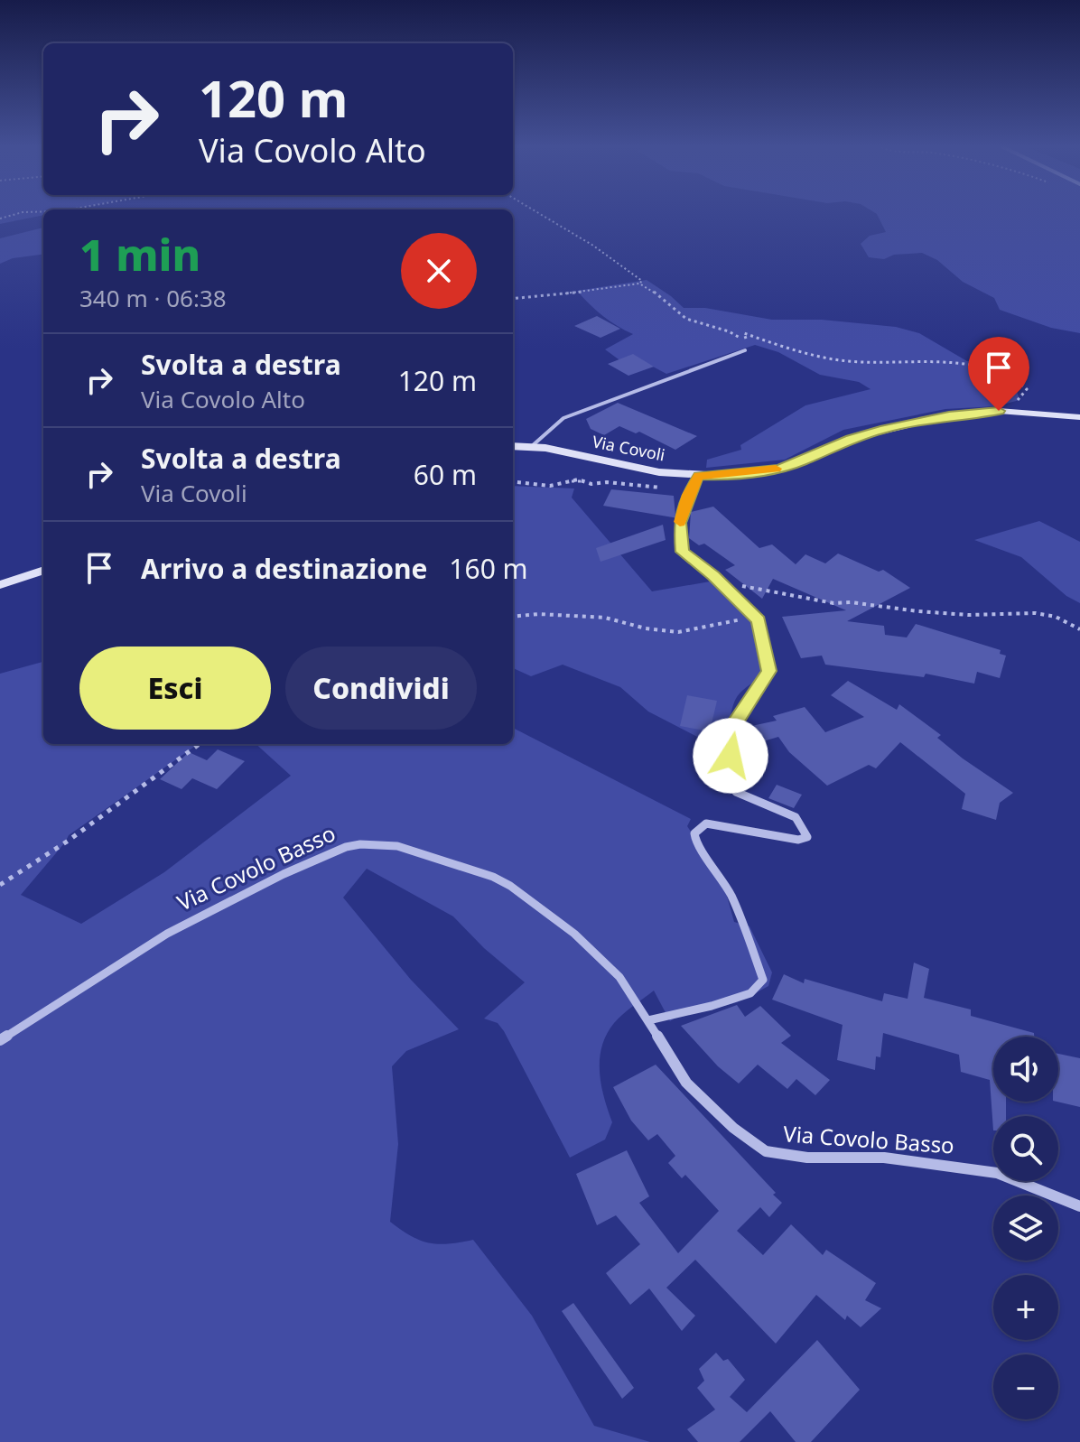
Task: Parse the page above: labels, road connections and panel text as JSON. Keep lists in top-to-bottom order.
{
  "streets": {
    "street": ["Via Covoli", "Via Covolo Basso"]
  },
  "page": {
    "turn": ["120 m", "Via Covolo Alto"],
    "heading": ["1 min", "340 m · 06:38"],
    "list": [
      {
        "name": "Svolta a destra",
        "note": "Via Covolo Alto",
        "value": "120 m"
      },
      {
        "name": "Svolta a destra",
        "note": "Via Covoli",
        "value": "60 m"
      },
      {
        "name": "Arrivo a destinazione",
        "value": "160 m"
      }
    ],
    "buttons": ["Esci", "Condividi"],
    "map_buttons": ["+", "−"]
  }
}
